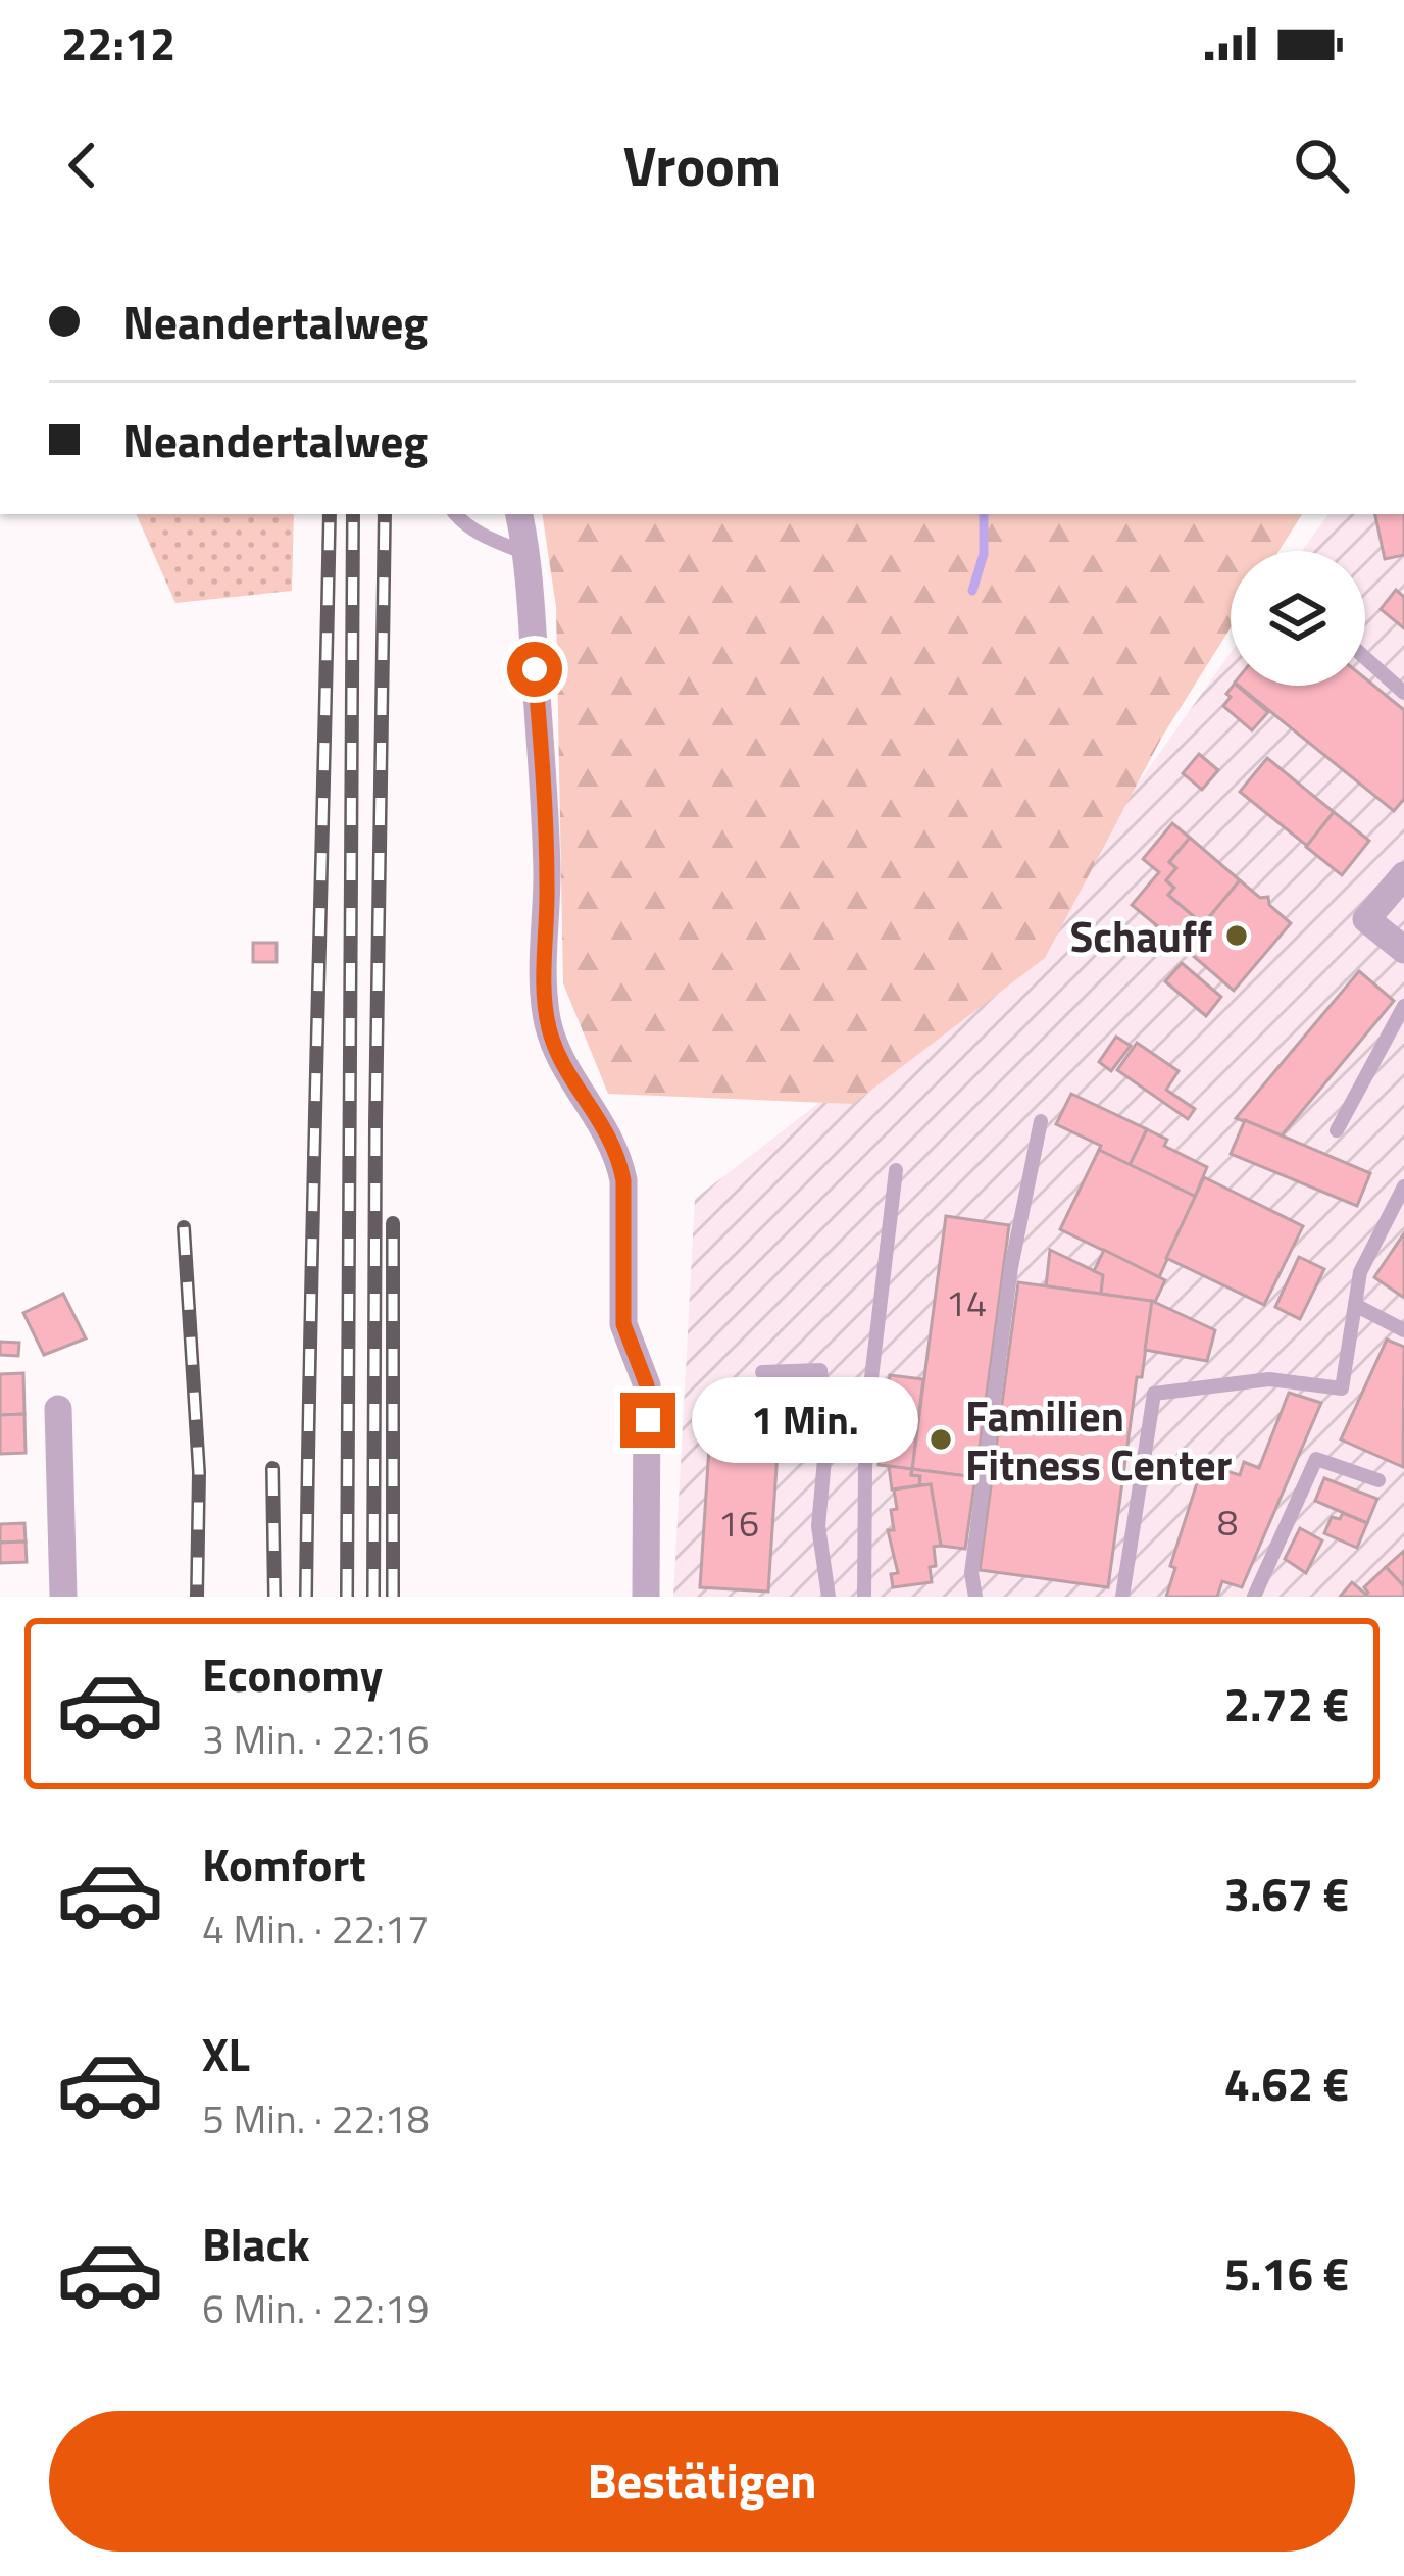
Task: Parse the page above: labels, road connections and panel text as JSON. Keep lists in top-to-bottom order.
{
  "places": ["Schauff", "Familien Fitness Center"],
  "house_numbers": ["14", "8", "16"],
  "page": {
    "status": "22:12",
    "header": "Vroom",
    "banner": ["Neandertalweg", "Neandertalweg"],
    "bubble": "1 Min.",
    "list": [
      {
        "name": "Economy",
        "note": "3 Min. · 22:16",
        "value": "2.72 €"
      },
      {
        "name": "Komfort",
        "note": "4 Min. · 22:17",
        "value": "3.67 €"
      },
      {
        "name": "XL",
        "note": "5 Min. · 22:18",
        "value": "4.62 €"
      },
      {
        "name": "Black",
        "note": "6 Min. · 22:19",
        "value": "5.16 €"
      }
    ],
    "buttons": "Bestätigen"
  }
}
